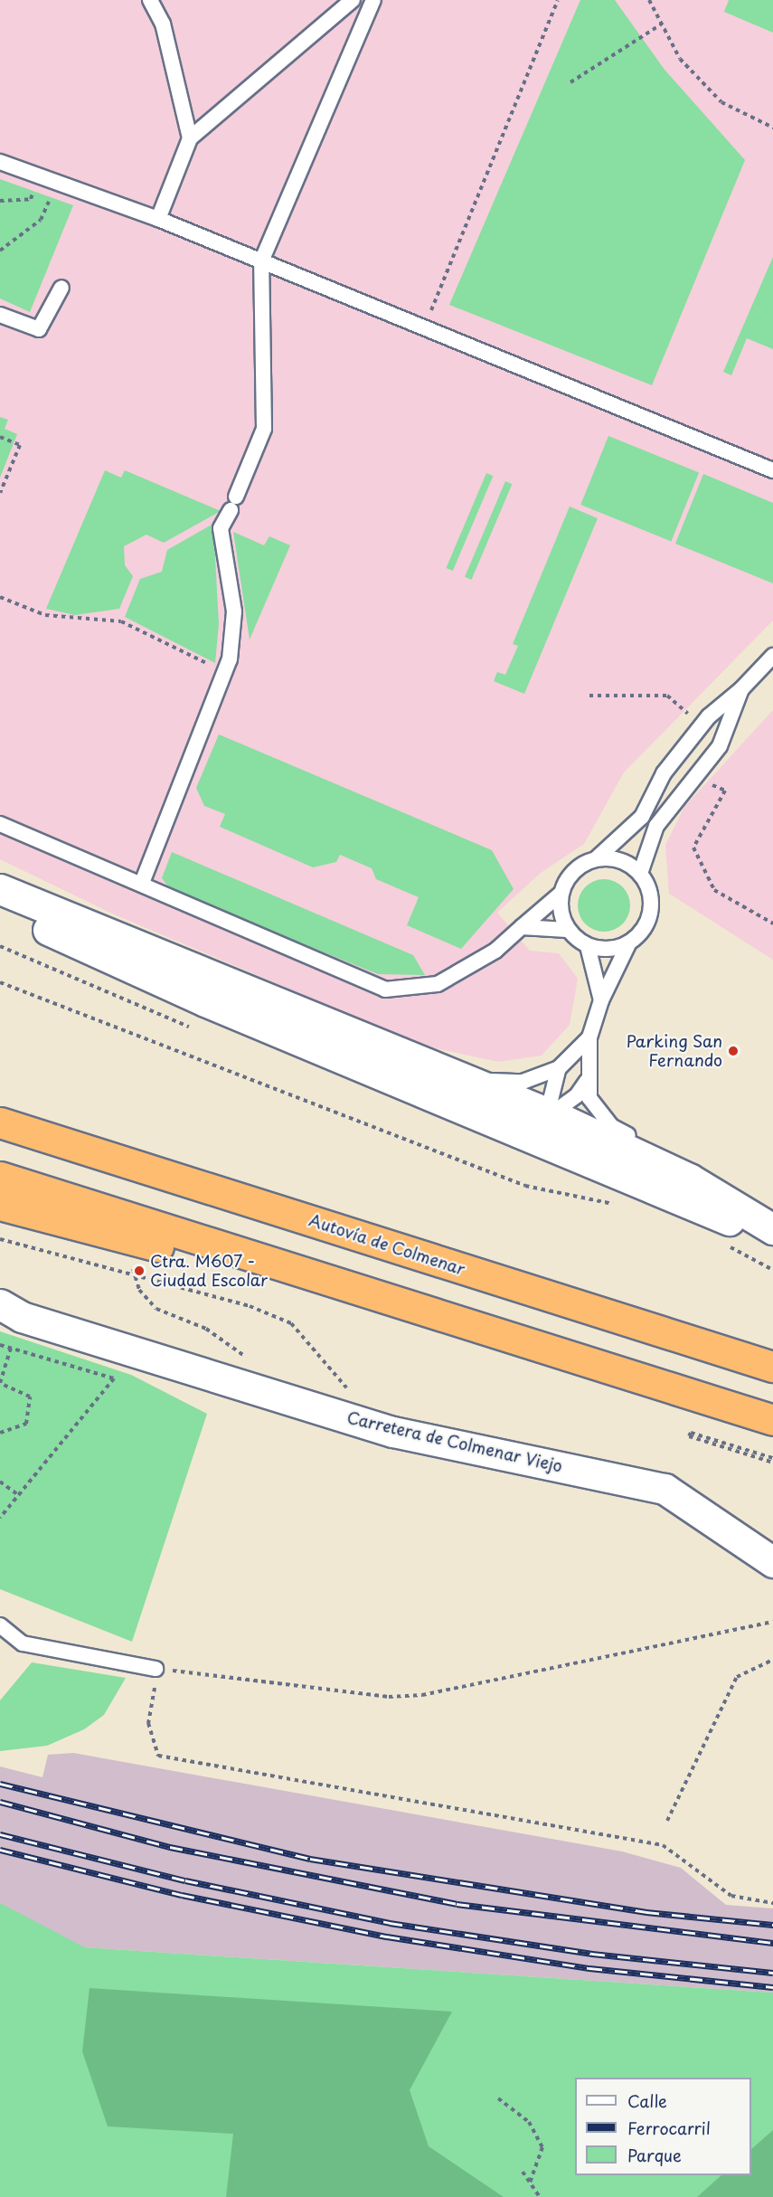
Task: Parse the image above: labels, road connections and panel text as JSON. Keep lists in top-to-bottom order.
{
  "streets": {
    "highway": ["Autovía de Colmenar"],
    "street": ["Carretera de Colmenar Viejo"]
  },
  "places": ["Parking San Fernando", "Ctra. M607 - Ciudad Escolar"],
  "legend": ["Calle", "Ferrocarril", "Parque"]
}
